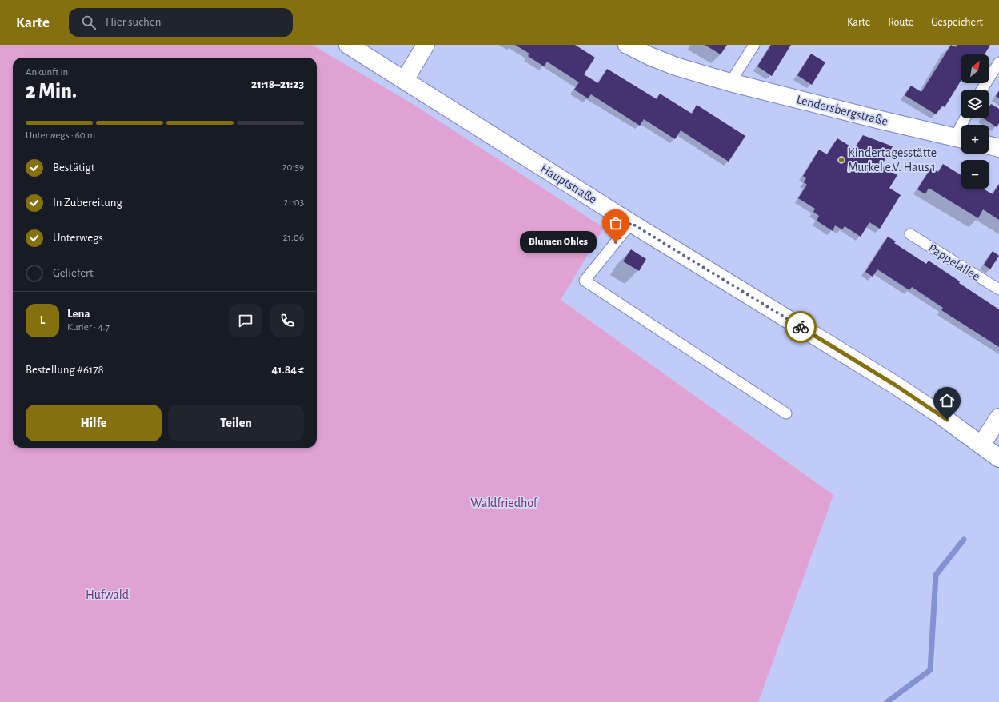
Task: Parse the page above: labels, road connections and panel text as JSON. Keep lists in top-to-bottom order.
{
  "streets": {
    "street": ["Lendersbergstraße", "Hauptstraße"],
    "lane": ["Pappelallee"]
  },
  "parks": ["Waldfriedhof", "Hufwald"],
  "places": ["Kindertagesstätte Murkel e.V. Haus 1", "Blumen Ohles"],
  "north": "top right",
  "page": {
    "header": "Karte",
    "search": "Hier suchen",
    "nav": ["Karte", "Route", "Gespeichert"],
    "map_buttons": ["+", "−"],
    "heading": ["2 Min.", "Ankunft in", "21:18–21:23"],
    "panel": [
      "Lena",
      "Kurier · 4.7",
      "Bestellung #6178",
      "41.84 €"
    ],
    "bar": "Unterwegs · 60 m",
    "list": [
      ["Bestätigt", "20:59"],
      ["In Zubereitung", "21:03"],
      ["Unterwegs", "21:06"],
      "Geliefert"
    ],
    "bubble": "Blumen Ohles",
    "round": "L",
    "buttons": ["Hilfe", "Teilen"]
  }
}
